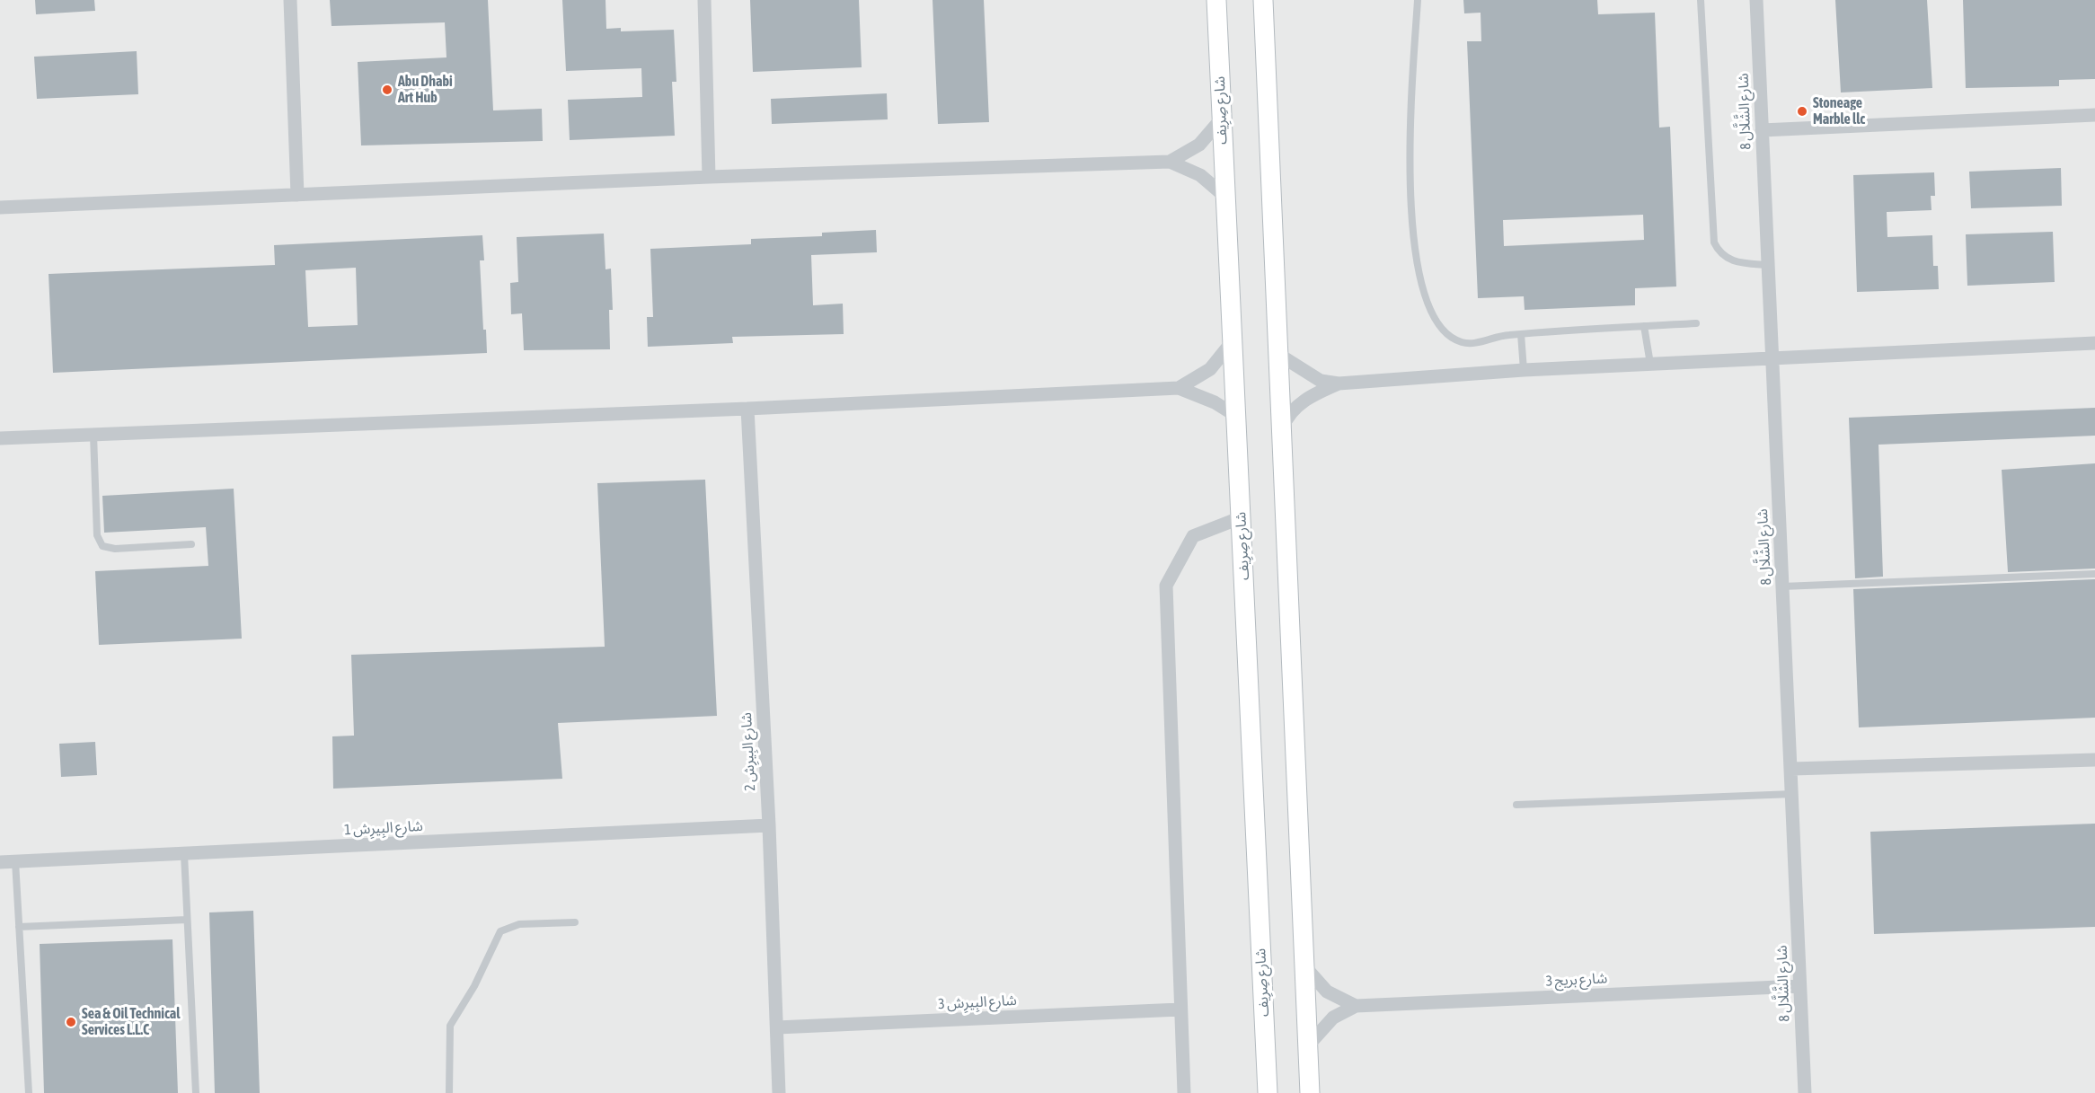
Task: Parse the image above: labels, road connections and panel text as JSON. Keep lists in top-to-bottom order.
{
  "streets": {
    "main road": ["شارع صِرِيف"],
    "street": [
      "شارع الشَّلَّال 8",
      "شارع البِيرِش 2",
      "شارع البِيرِش 1",
      "شارع بريج 3",
      "شارع البِيرِش 3"
    ]
  },
  "crossings": [
    ["شارع الشَّلَّال 8", "شارع بريج 3"],
    ["شارع البِيرِش 2", "شارع البِيرِش 1"],
    ["شارع البِيرِش 2", "شارع البِيرِش 3"]
  ],
  "places": ["Abu Dhabi Art Hub", "Stoneage Marble llc", "Sea & Oil Technical Services L.L.C"]
}
